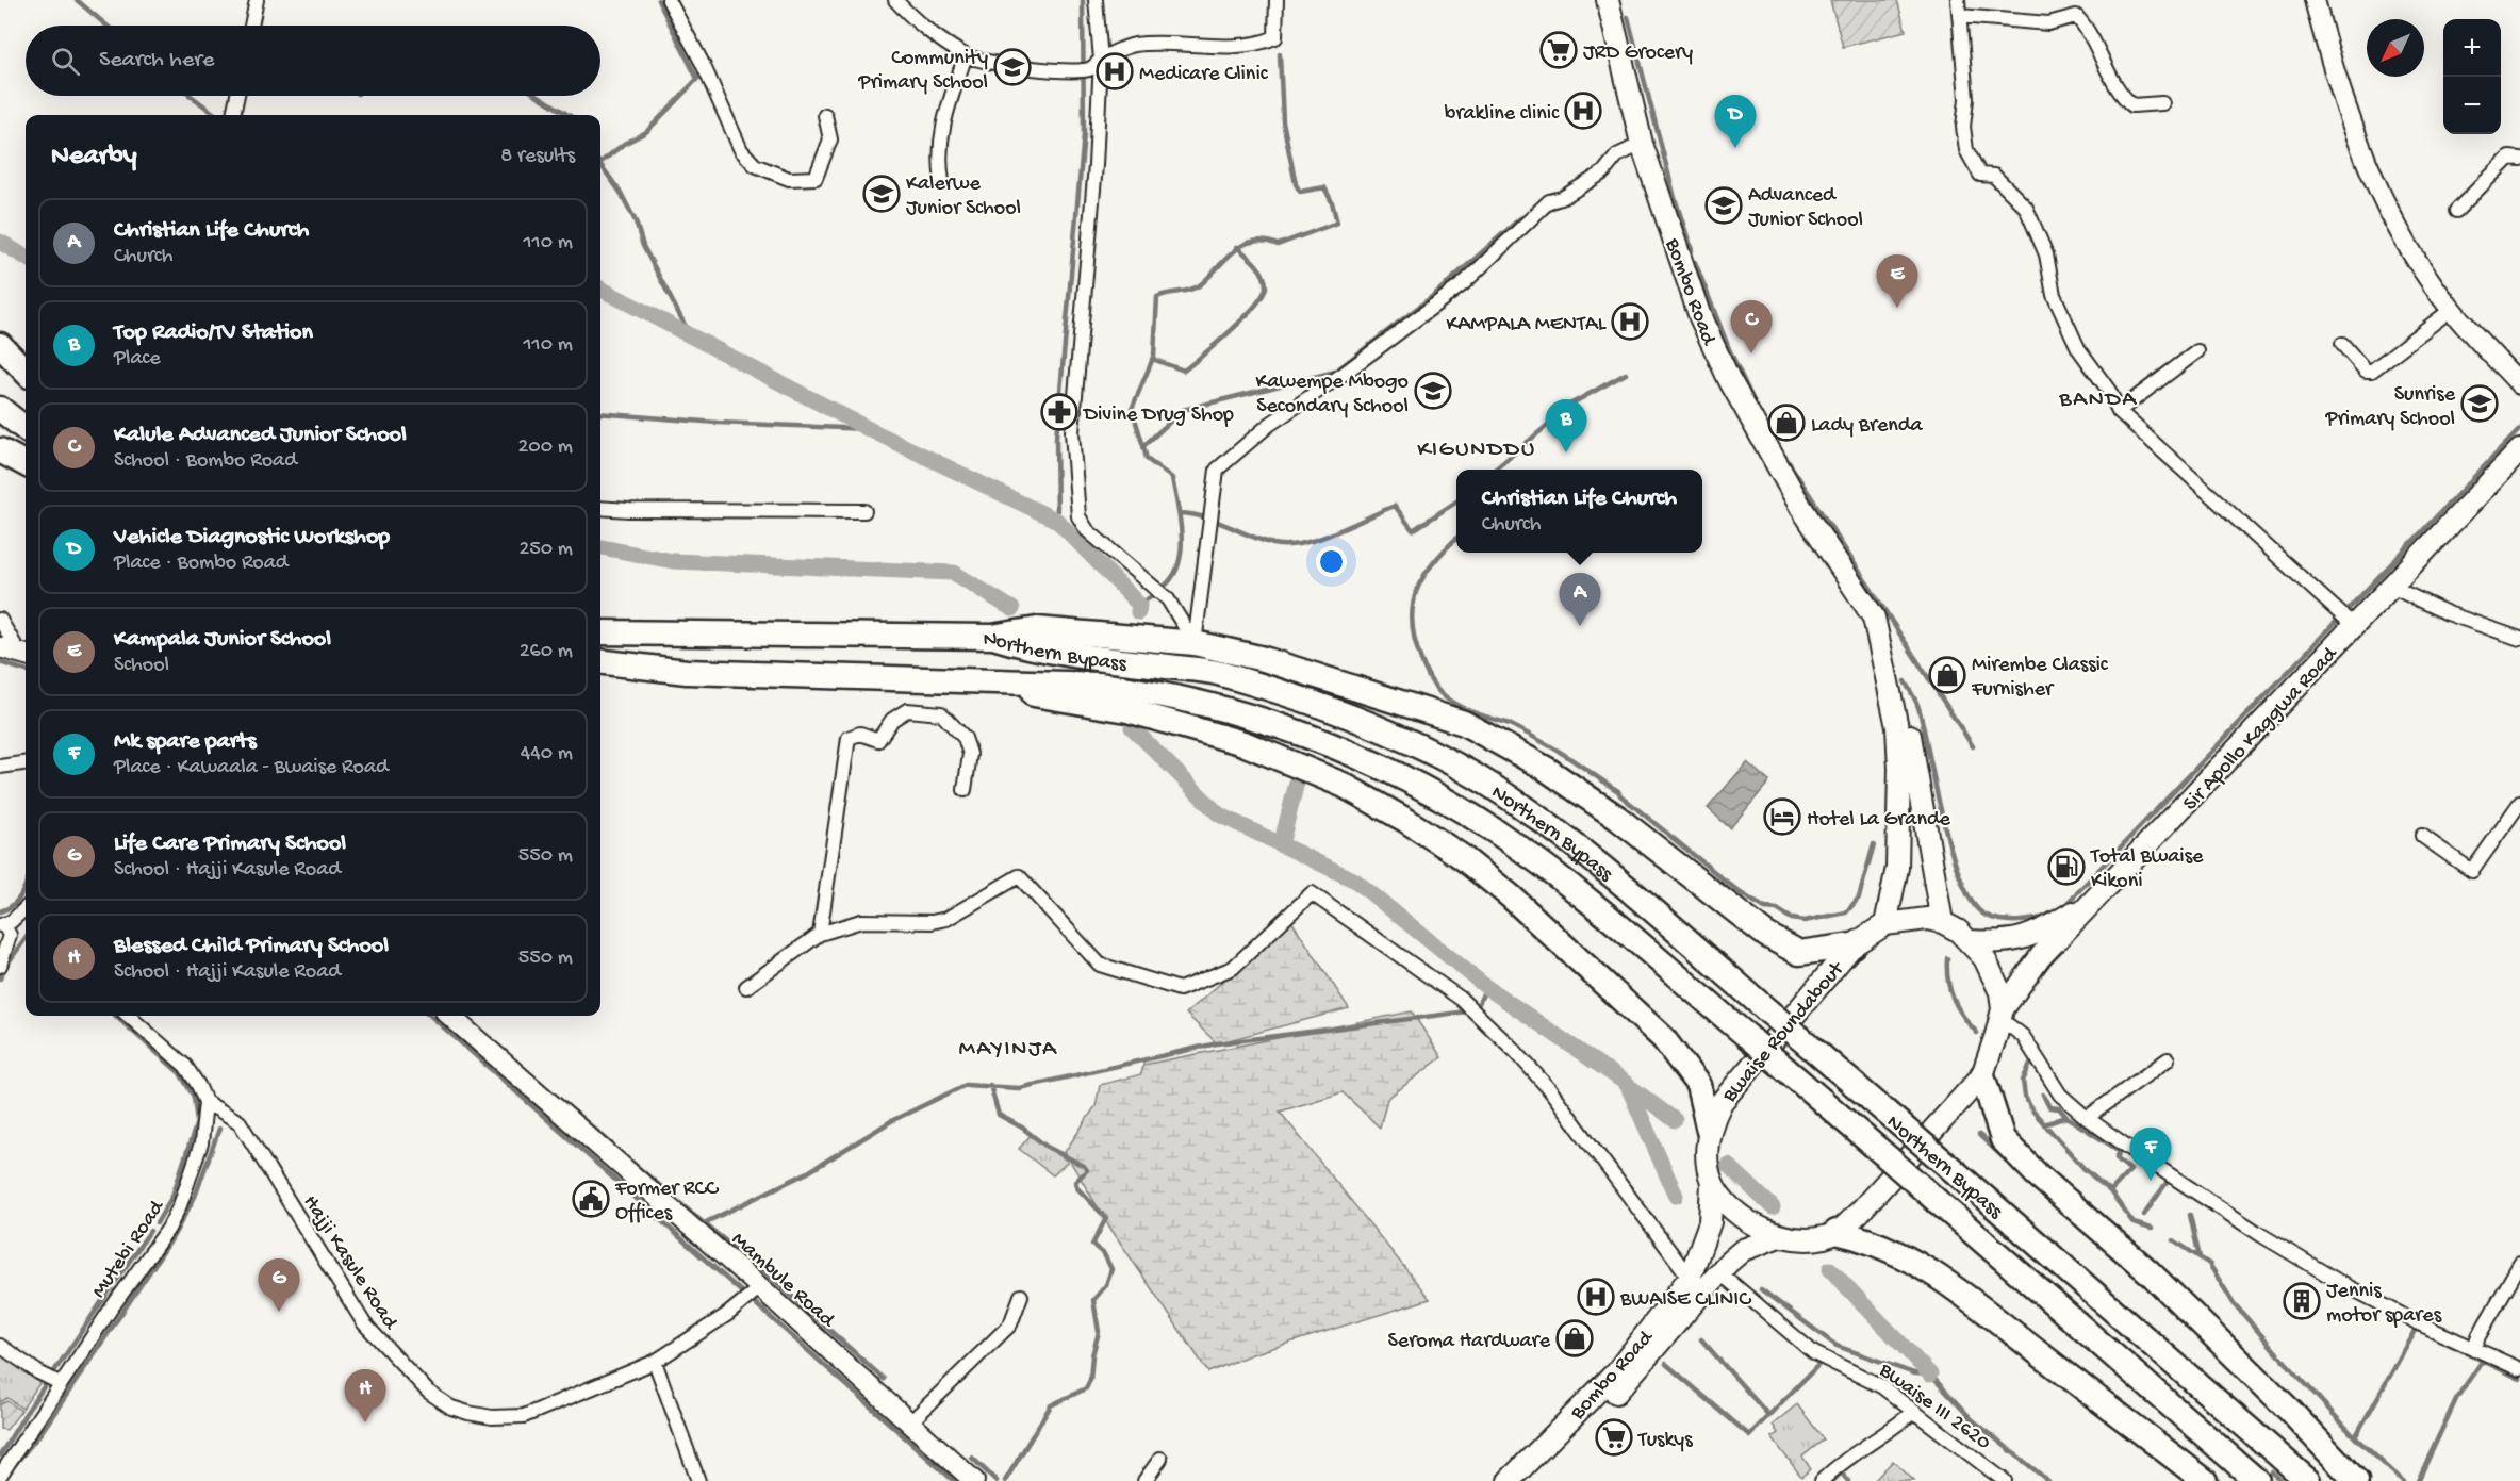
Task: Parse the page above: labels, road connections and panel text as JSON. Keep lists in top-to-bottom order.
{
  "streets": {
    "highway": ["Northern Bypass"],
    "main road": ["Bombo Road", "Sir Apollo Kaggwa Road", "Bwaise Roundabout"],
    "street": [
      "Mutebi Road",
      "Hajji Kasule Road",
      "Mambule Road",
      "Bwaise III 2620"
    ]
  },
  "crossings": [
    ["Bombo Road", "Bwaise Roundabout"],
    ["Bombo Road", "Bwaise III 2620"],
    ["Mutebi Road", "Hajji Kasule Road"],
    ["Hajji Kasule Road", "Mambule Road"]
  ],
  "districts": ["BANDA", "KIGUNDDU", "MAYINJA"],
  "places": {
    "supermarket": ["JRD Grocery", "Tuskys"],
    "school or university": [
      "Community Primary School",
      "Kalerwe Junior School",
      "Advanced Junior School",
      "Kawempe Mbogo Secondary School",
      "Sunrise Primary School"
    ],
    "hospital": [
      "Medicare Clinic",
      "brakline clinic",
      "KAMPALA MENTAL",
      "BWAISE CLINIC"
    ],
    "pharmacy": ["Divine Drug Shop"],
    "shop": ["Lady Brenda", "Mirembe Classic Furnisher", "Seroma Hardware"],
    "hotel": ["Hotel La Grande"],
    "fuel station": ["Total Bwaise Kikoni"],
    "public building": ["Former RCC Offices"],
    "building": ["Jennis motor spares"]
  },
  "north": "bottom left",
  "page": {
    "map_buttons": ["+", "−"],
    "search": "Search here",
    "pins": [
      "D",
      "E",
      "C",
      "B",
      "A",
      "F",
      "G",
      "H"
    ],
    "heading": ["Nearby", "8 results"],
    "list": [
      {
        "mark": "A",
        "name": "Christian Life Church",
        "note": "Church",
        "value": "110 m"
      },
      {
        "mark": "B",
        "name": "Top Radio/TV Station",
        "note": "Place",
        "value": "110 m"
      },
      {
        "mark": "C",
        "name": "Kalule Advanced Junior School",
        "note": "School · Bombo Road",
        "value": "200 m"
      },
      {
        "mark": "D",
        "name": "Vehicle Diagnostic Workshop",
        "note": "Place · Bombo Road",
        "value": "250 m"
      },
      {
        "mark": "E",
        "name": "Kampala Junior School",
        "note": "School",
        "value": "260 m"
      },
      {
        "mark": "F",
        "name": "Mk spare parts",
        "note": "Place · Kawaala - Bwaise Road",
        "value": "440 m"
      },
      {
        "mark": "G",
        "name": "Life Care Primary School",
        "note": "School · Hajji Kasule Road",
        "value": "550 m"
      },
      {
        "mark": "H",
        "name": "Blessed Child Primary School",
        "note": "School · Hajji Kasule Road",
        "value": "550 m"
      }
    ],
    "popup": ["Christian Life Church", "Church"]
  }
}
